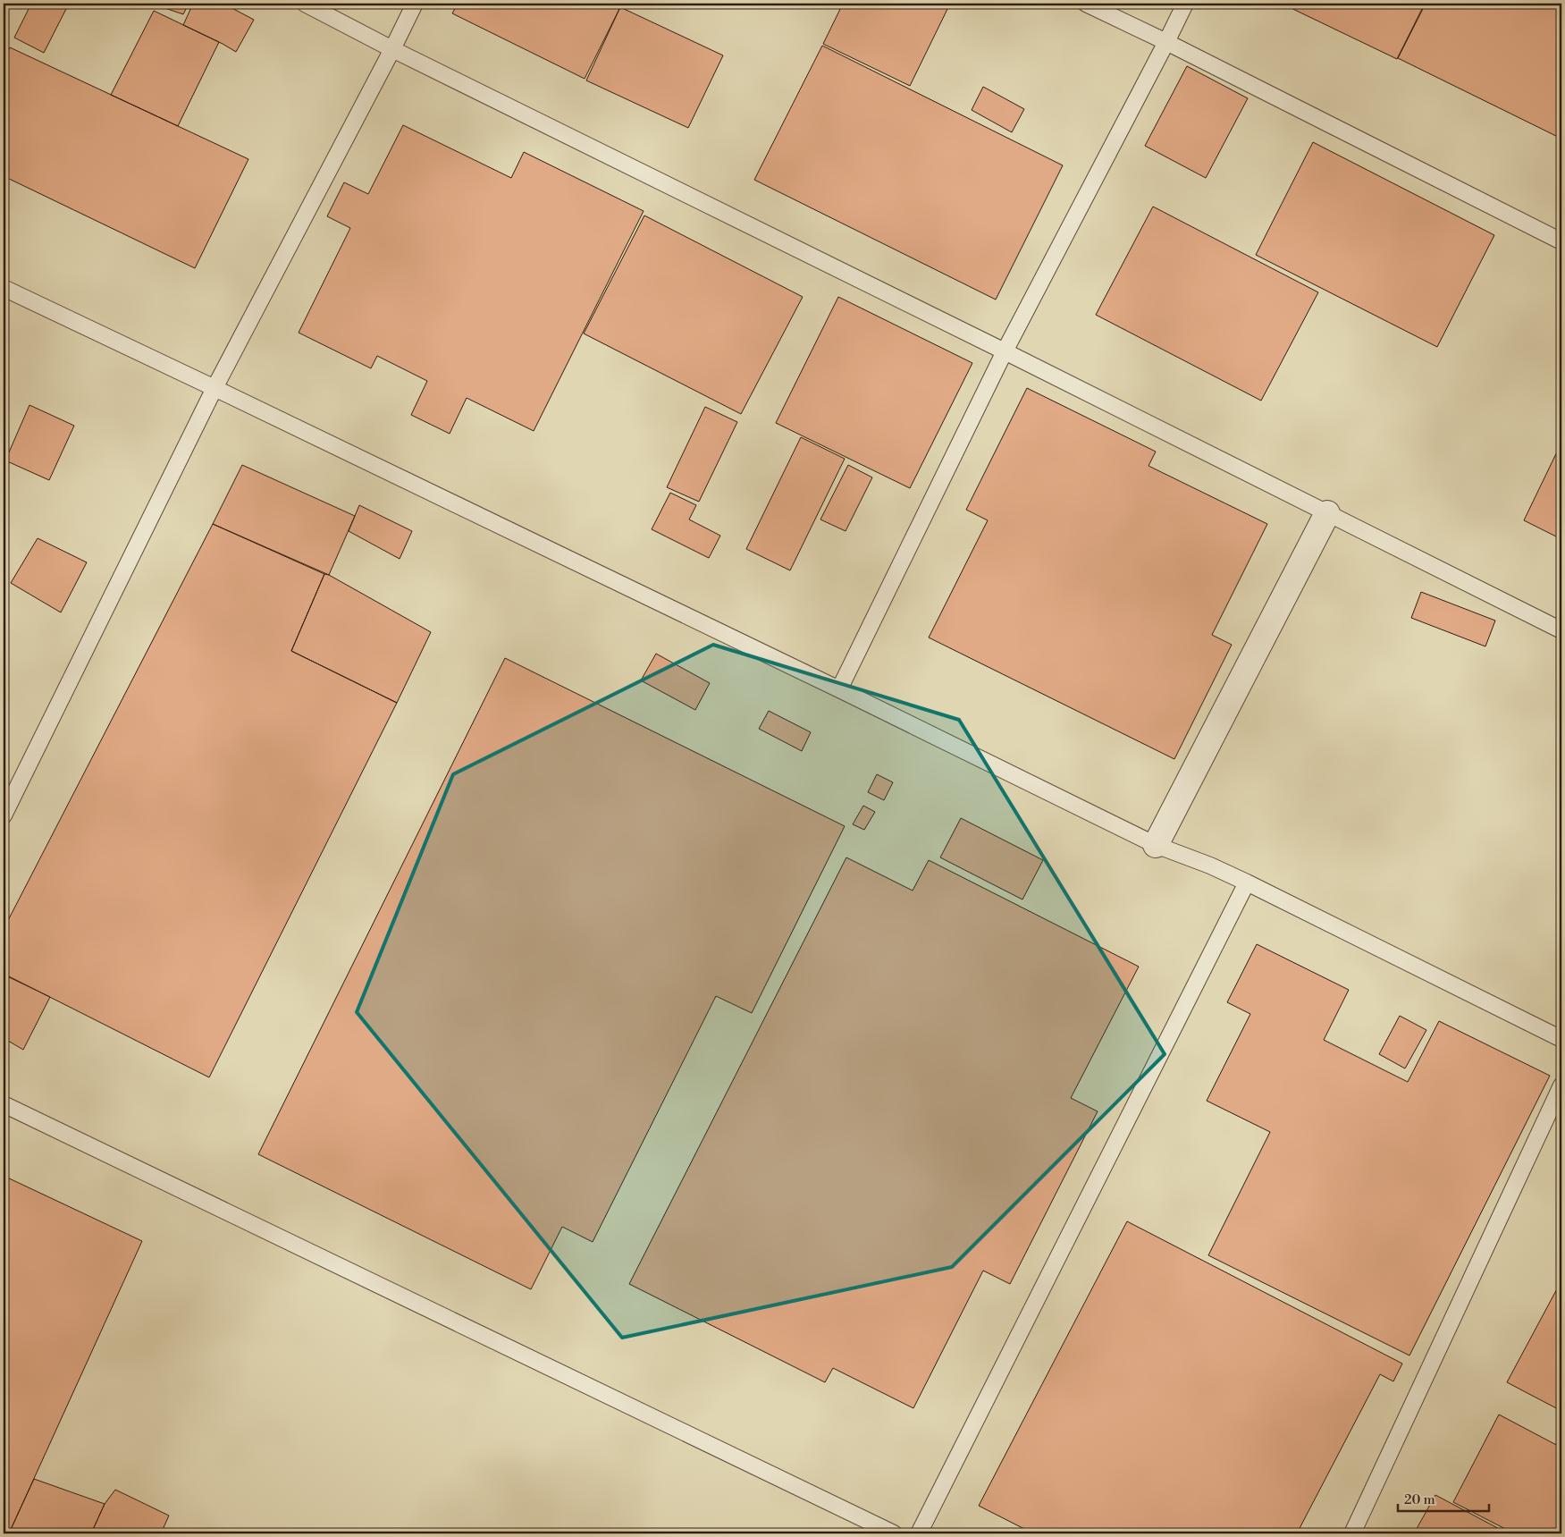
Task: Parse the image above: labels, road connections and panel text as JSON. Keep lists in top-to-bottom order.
{
  "scale_bar": "20 m"
}
